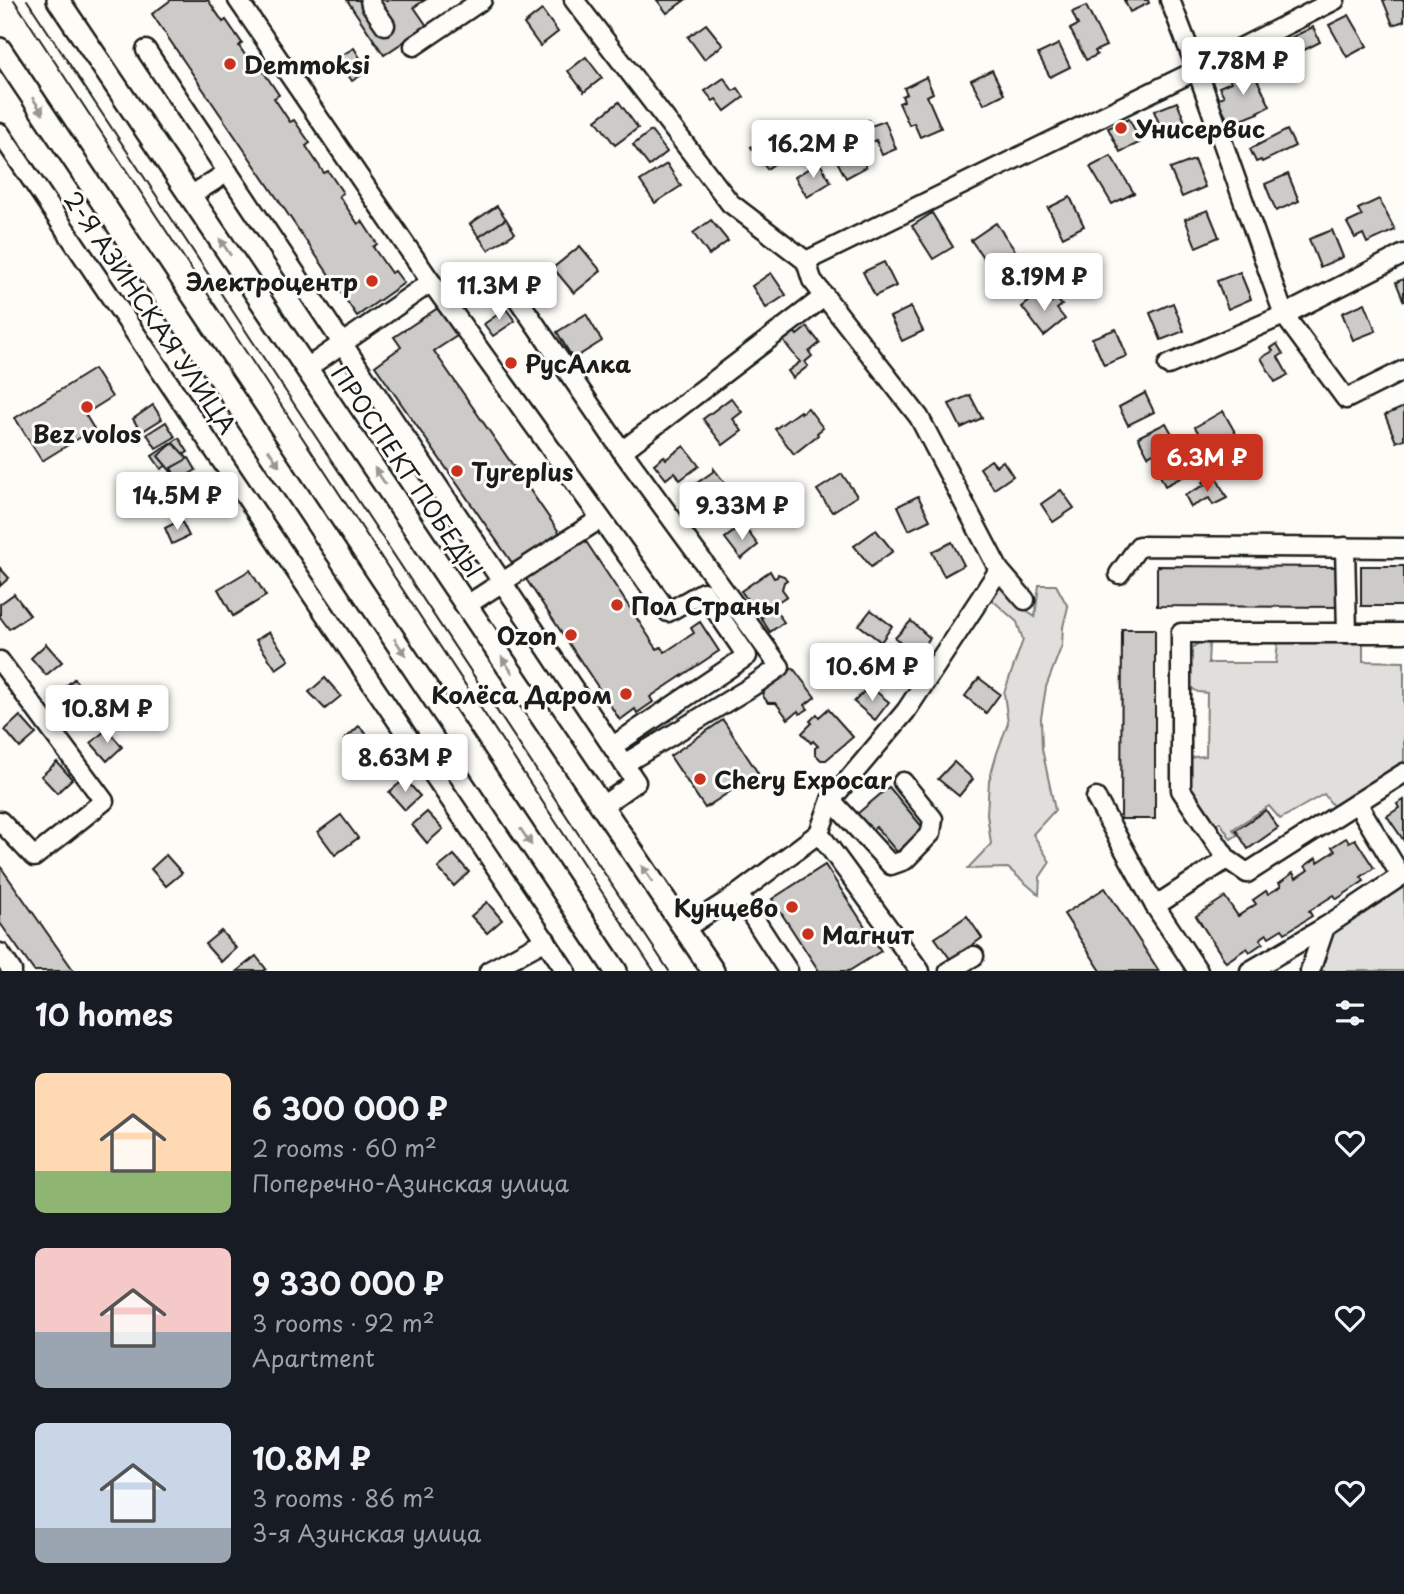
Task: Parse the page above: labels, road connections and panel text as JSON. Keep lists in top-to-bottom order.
{
  "streets": {
    "main road": ["ПРОСПЕКТ ПОБЕДЫ"],
    "street": ["2-Я АЗИНСКАЯ УЛИЦА"]
  },
  "places": [
    "Demmoksi",
    "Унисервис",
    "Электроцентр",
    "РусАлка",
    "Bez volos",
    "Tyreplus",
    "Пол Страны",
    "Ozon",
    "Колёса Даром",
    "Chery Expocar",
    "Кунцево",
    "Магнит"
  ],
  "page": {
    "price": [
      "7.78M ₽",
      "16.2M ₽",
      "8.19M ₽",
      "11.3M ₽",
      "6.3M ₽",
      "14.5M ₽",
      "9.33M ₽",
      "10.6M ₽",
      "10.8M ₽",
      "8.63M ₽"
    ],
    "heading": "10 homes",
    "list": [
      {
        "name": "6 300 000 ₽",
        "note": "2 rooms · 60 m² · Поперечно-Азинская улица"
      },
      {
        "name": "9 330 000 ₽",
        "note": "3 rooms · 92 m² · Apartment"
      },
      {
        "name": "10.8M ₽",
        "note": "3 rooms · 86 m² · 3-я Азинская улица"
      }
    ]
  }
}
